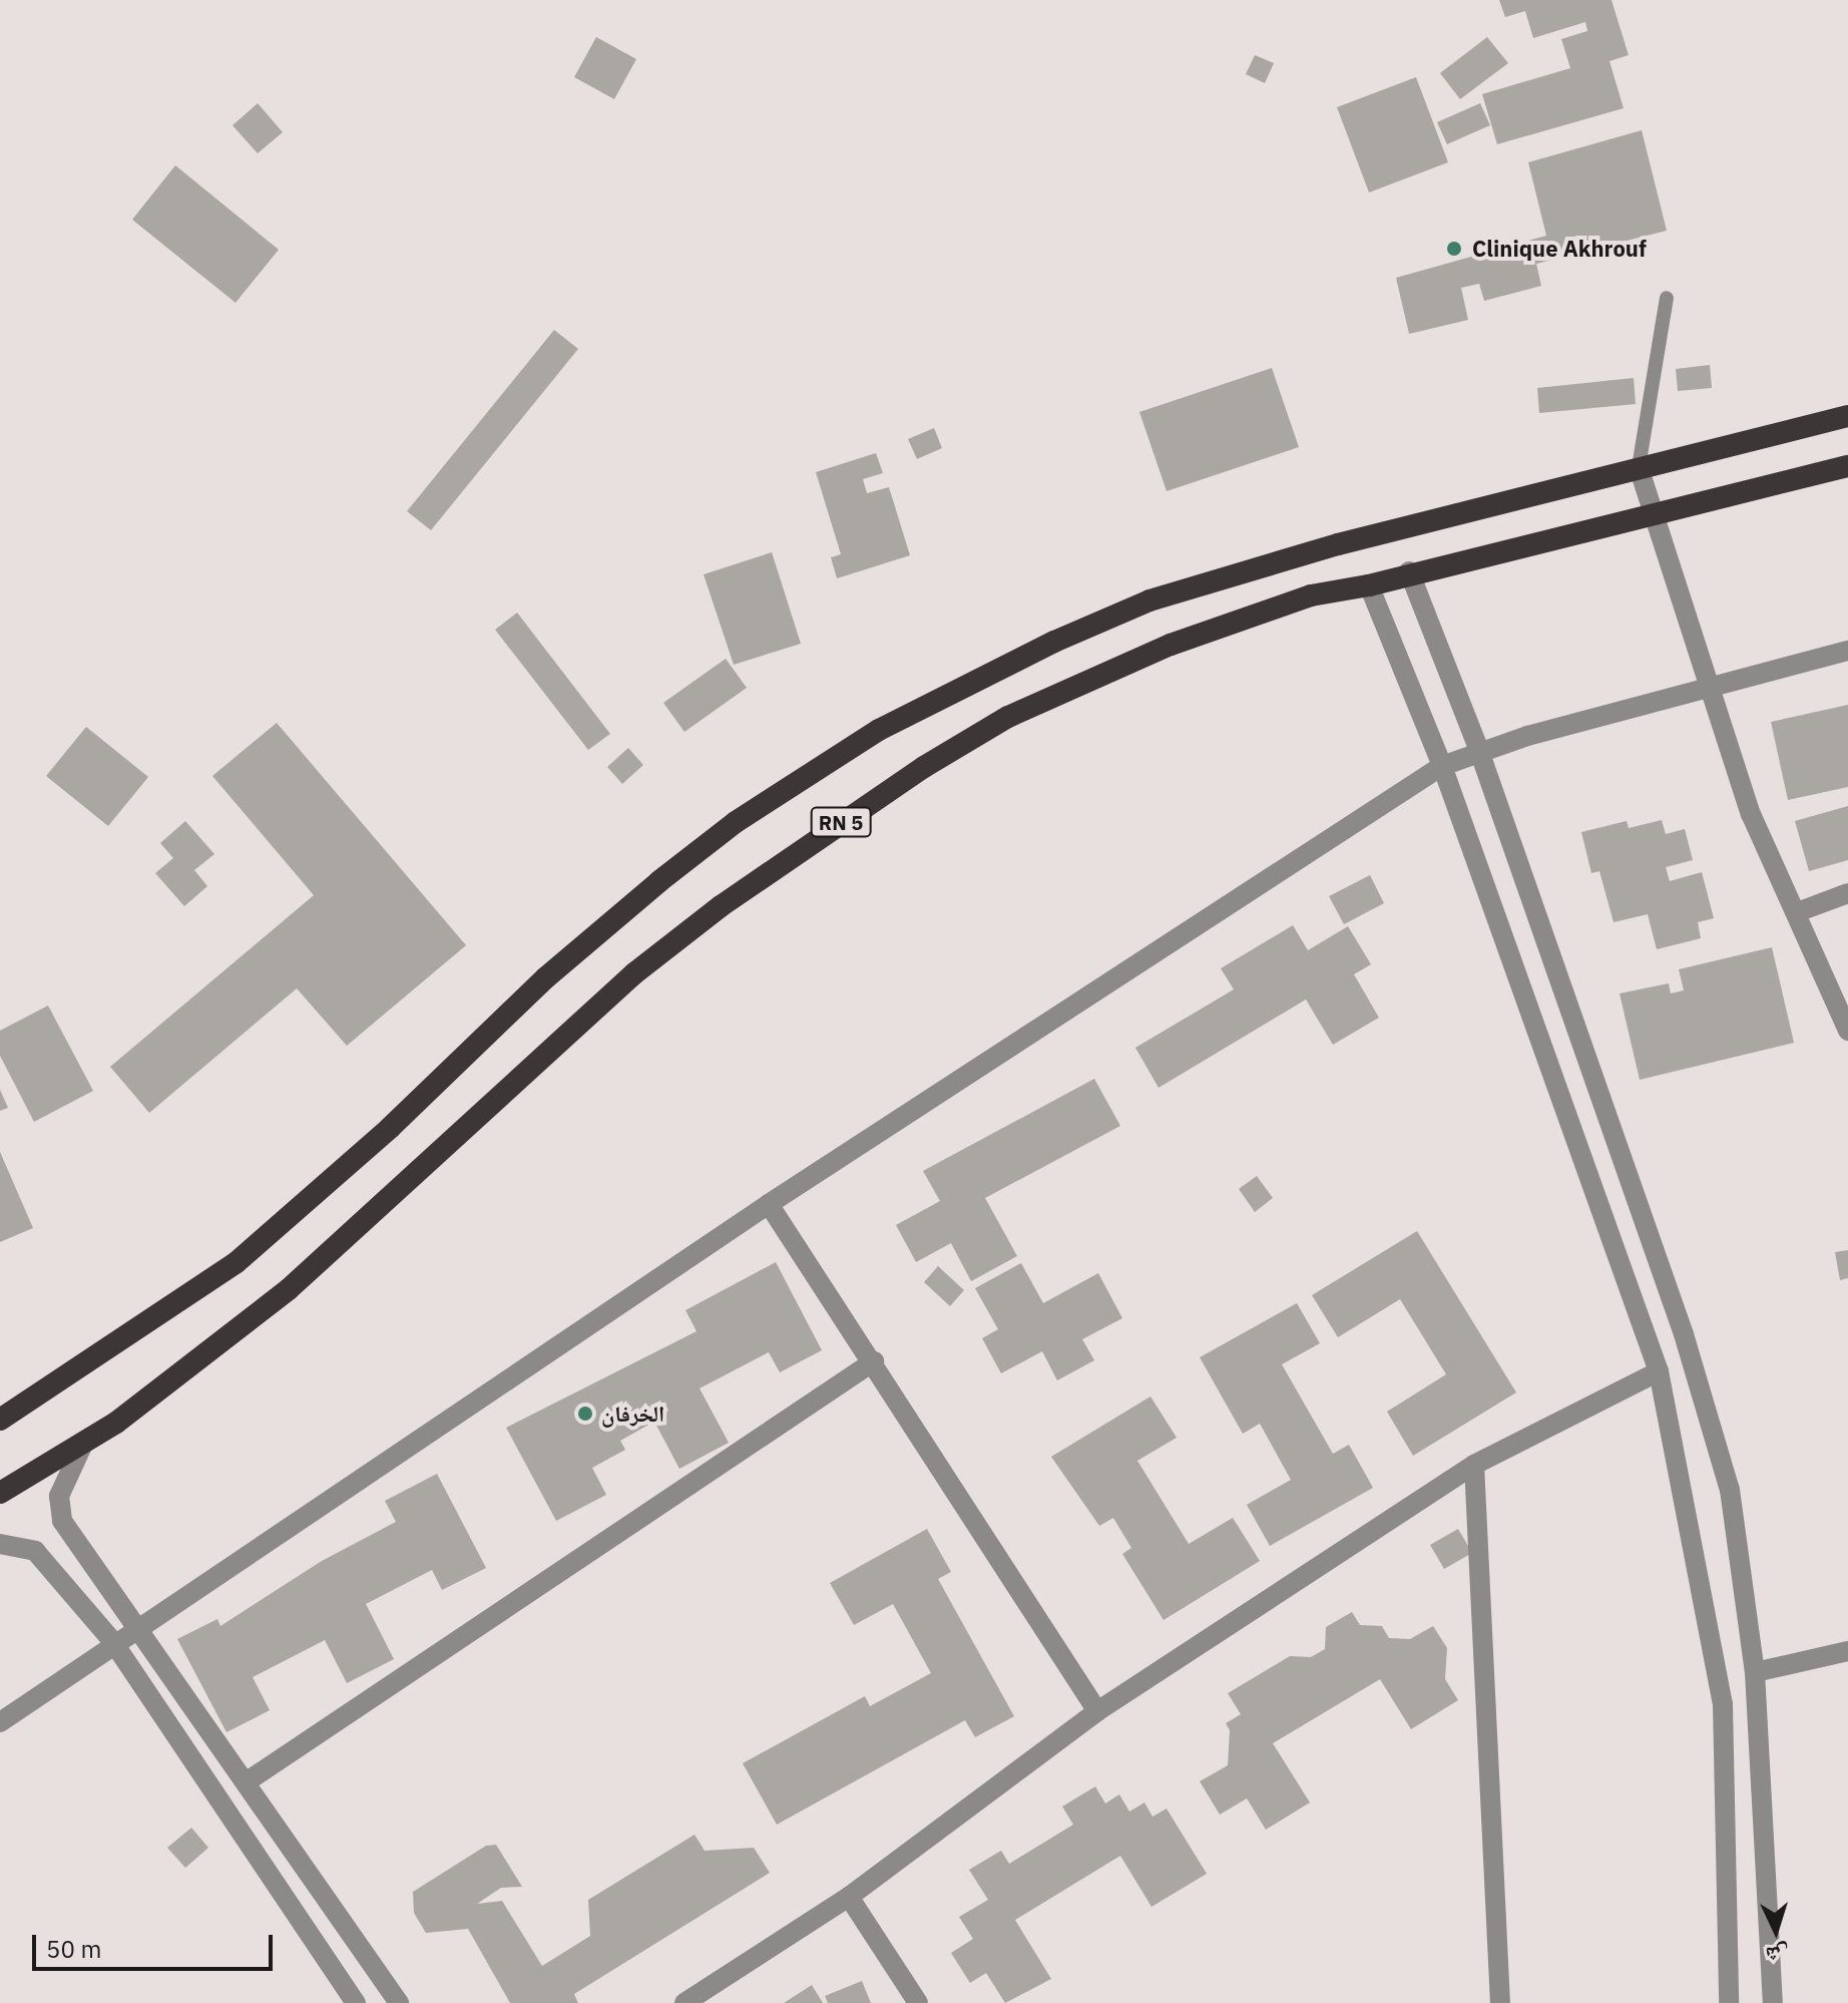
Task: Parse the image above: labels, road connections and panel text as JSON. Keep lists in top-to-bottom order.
{
  "streets": {
    "highway": ["RN 5"]
  },
  "places": ["Clinique Akhrouf", "الخرفان"],
  "scale_bar": "50 m",
  "north": "bottom"
}
